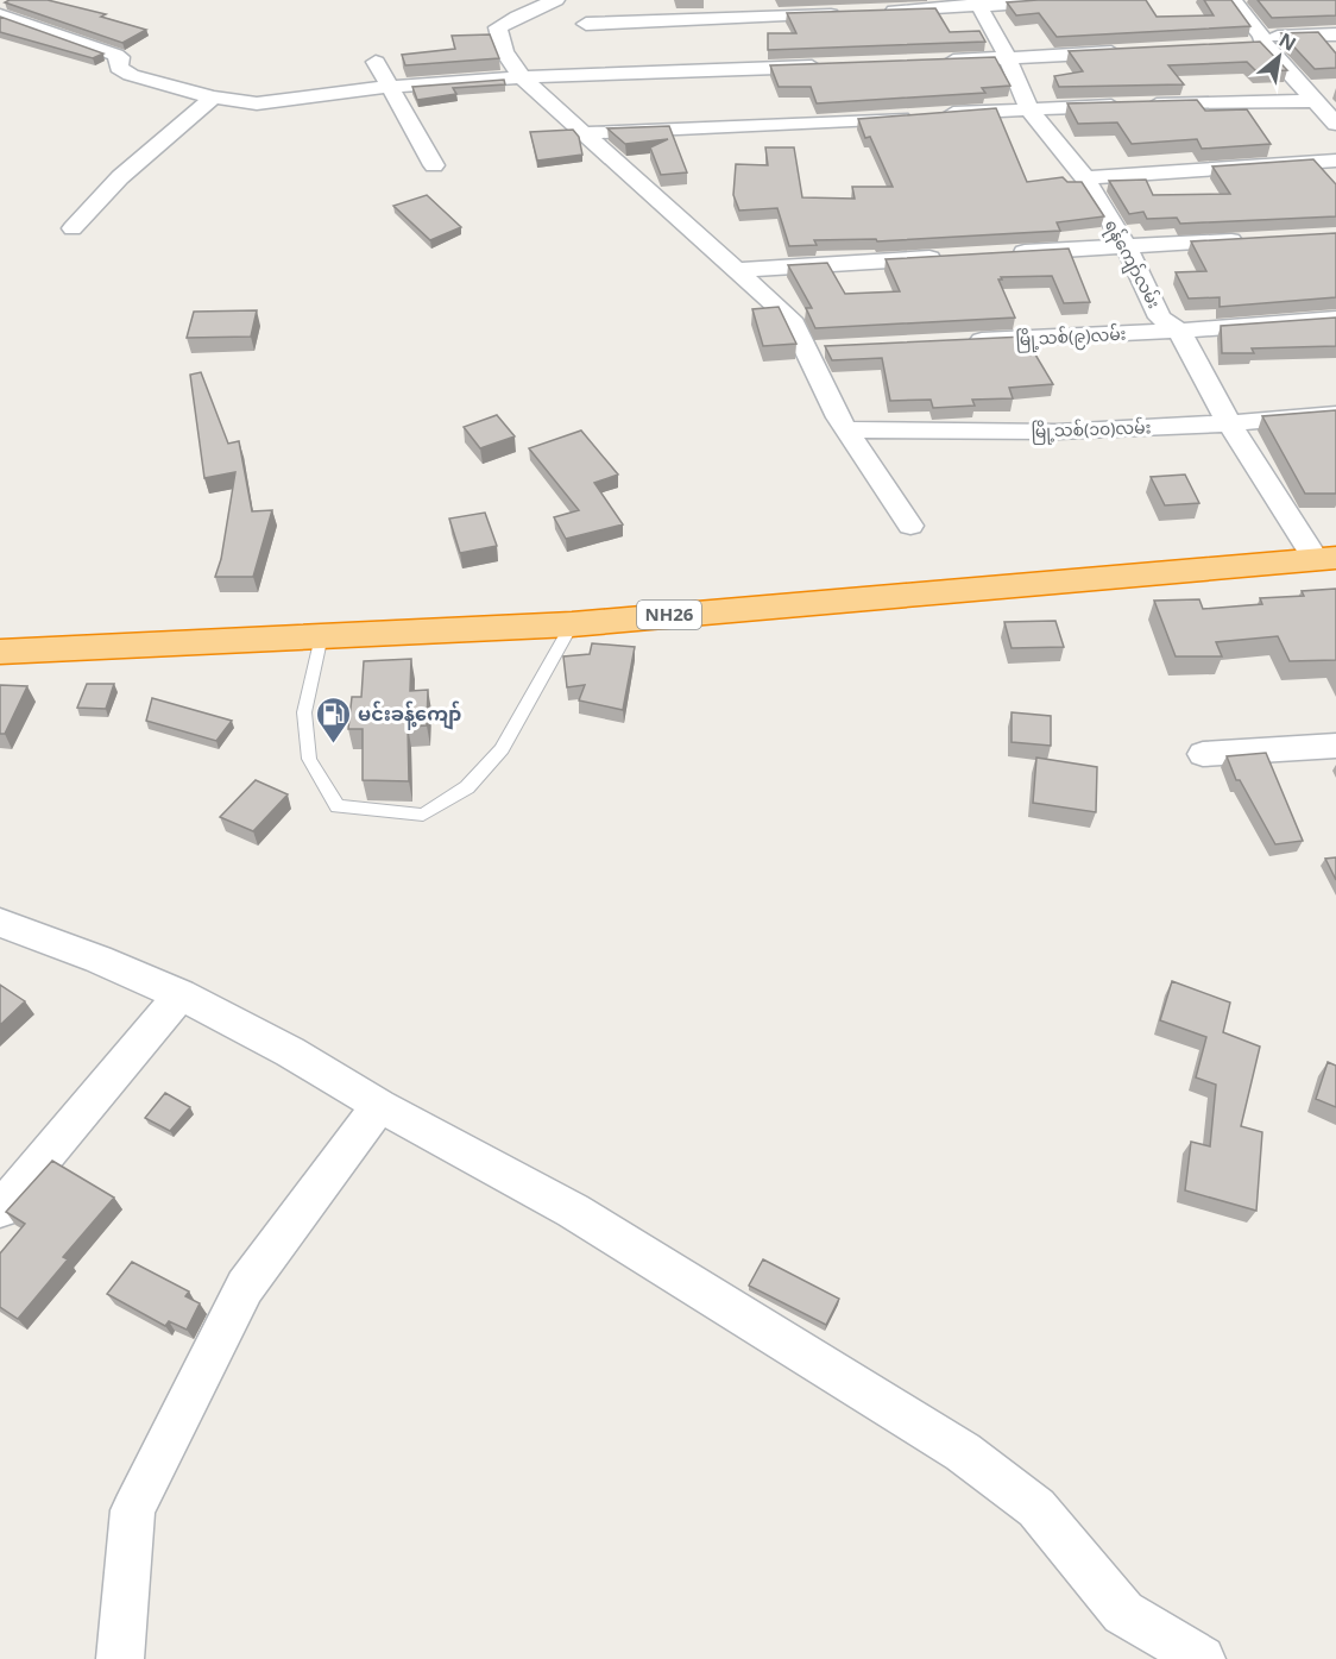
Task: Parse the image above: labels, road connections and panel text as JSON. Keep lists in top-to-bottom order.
{
  "streets": {
    "highway": ["NH26"],
    "street": ["ရန်ကျော်လမ်း", "မြို့သစ်(၉)လမ်း", "မြို့သစ်(၁၀)လမ်း"]
  },
  "crossings": [
    ["ရန်ကျော်လမ်း", "မြို့သစ်(၉)လမ်း"],
    ["ရန်ကျော်လမ်း", "မြို့သစ်(၁၀)လမ်း"],
    ["ရန်ကျော်လမ်း", "NH26"]
  ],
  "places": {
    "fuel station": ["မင်းခန့်ကျော်"]
  },
  "north": "top right"
}
